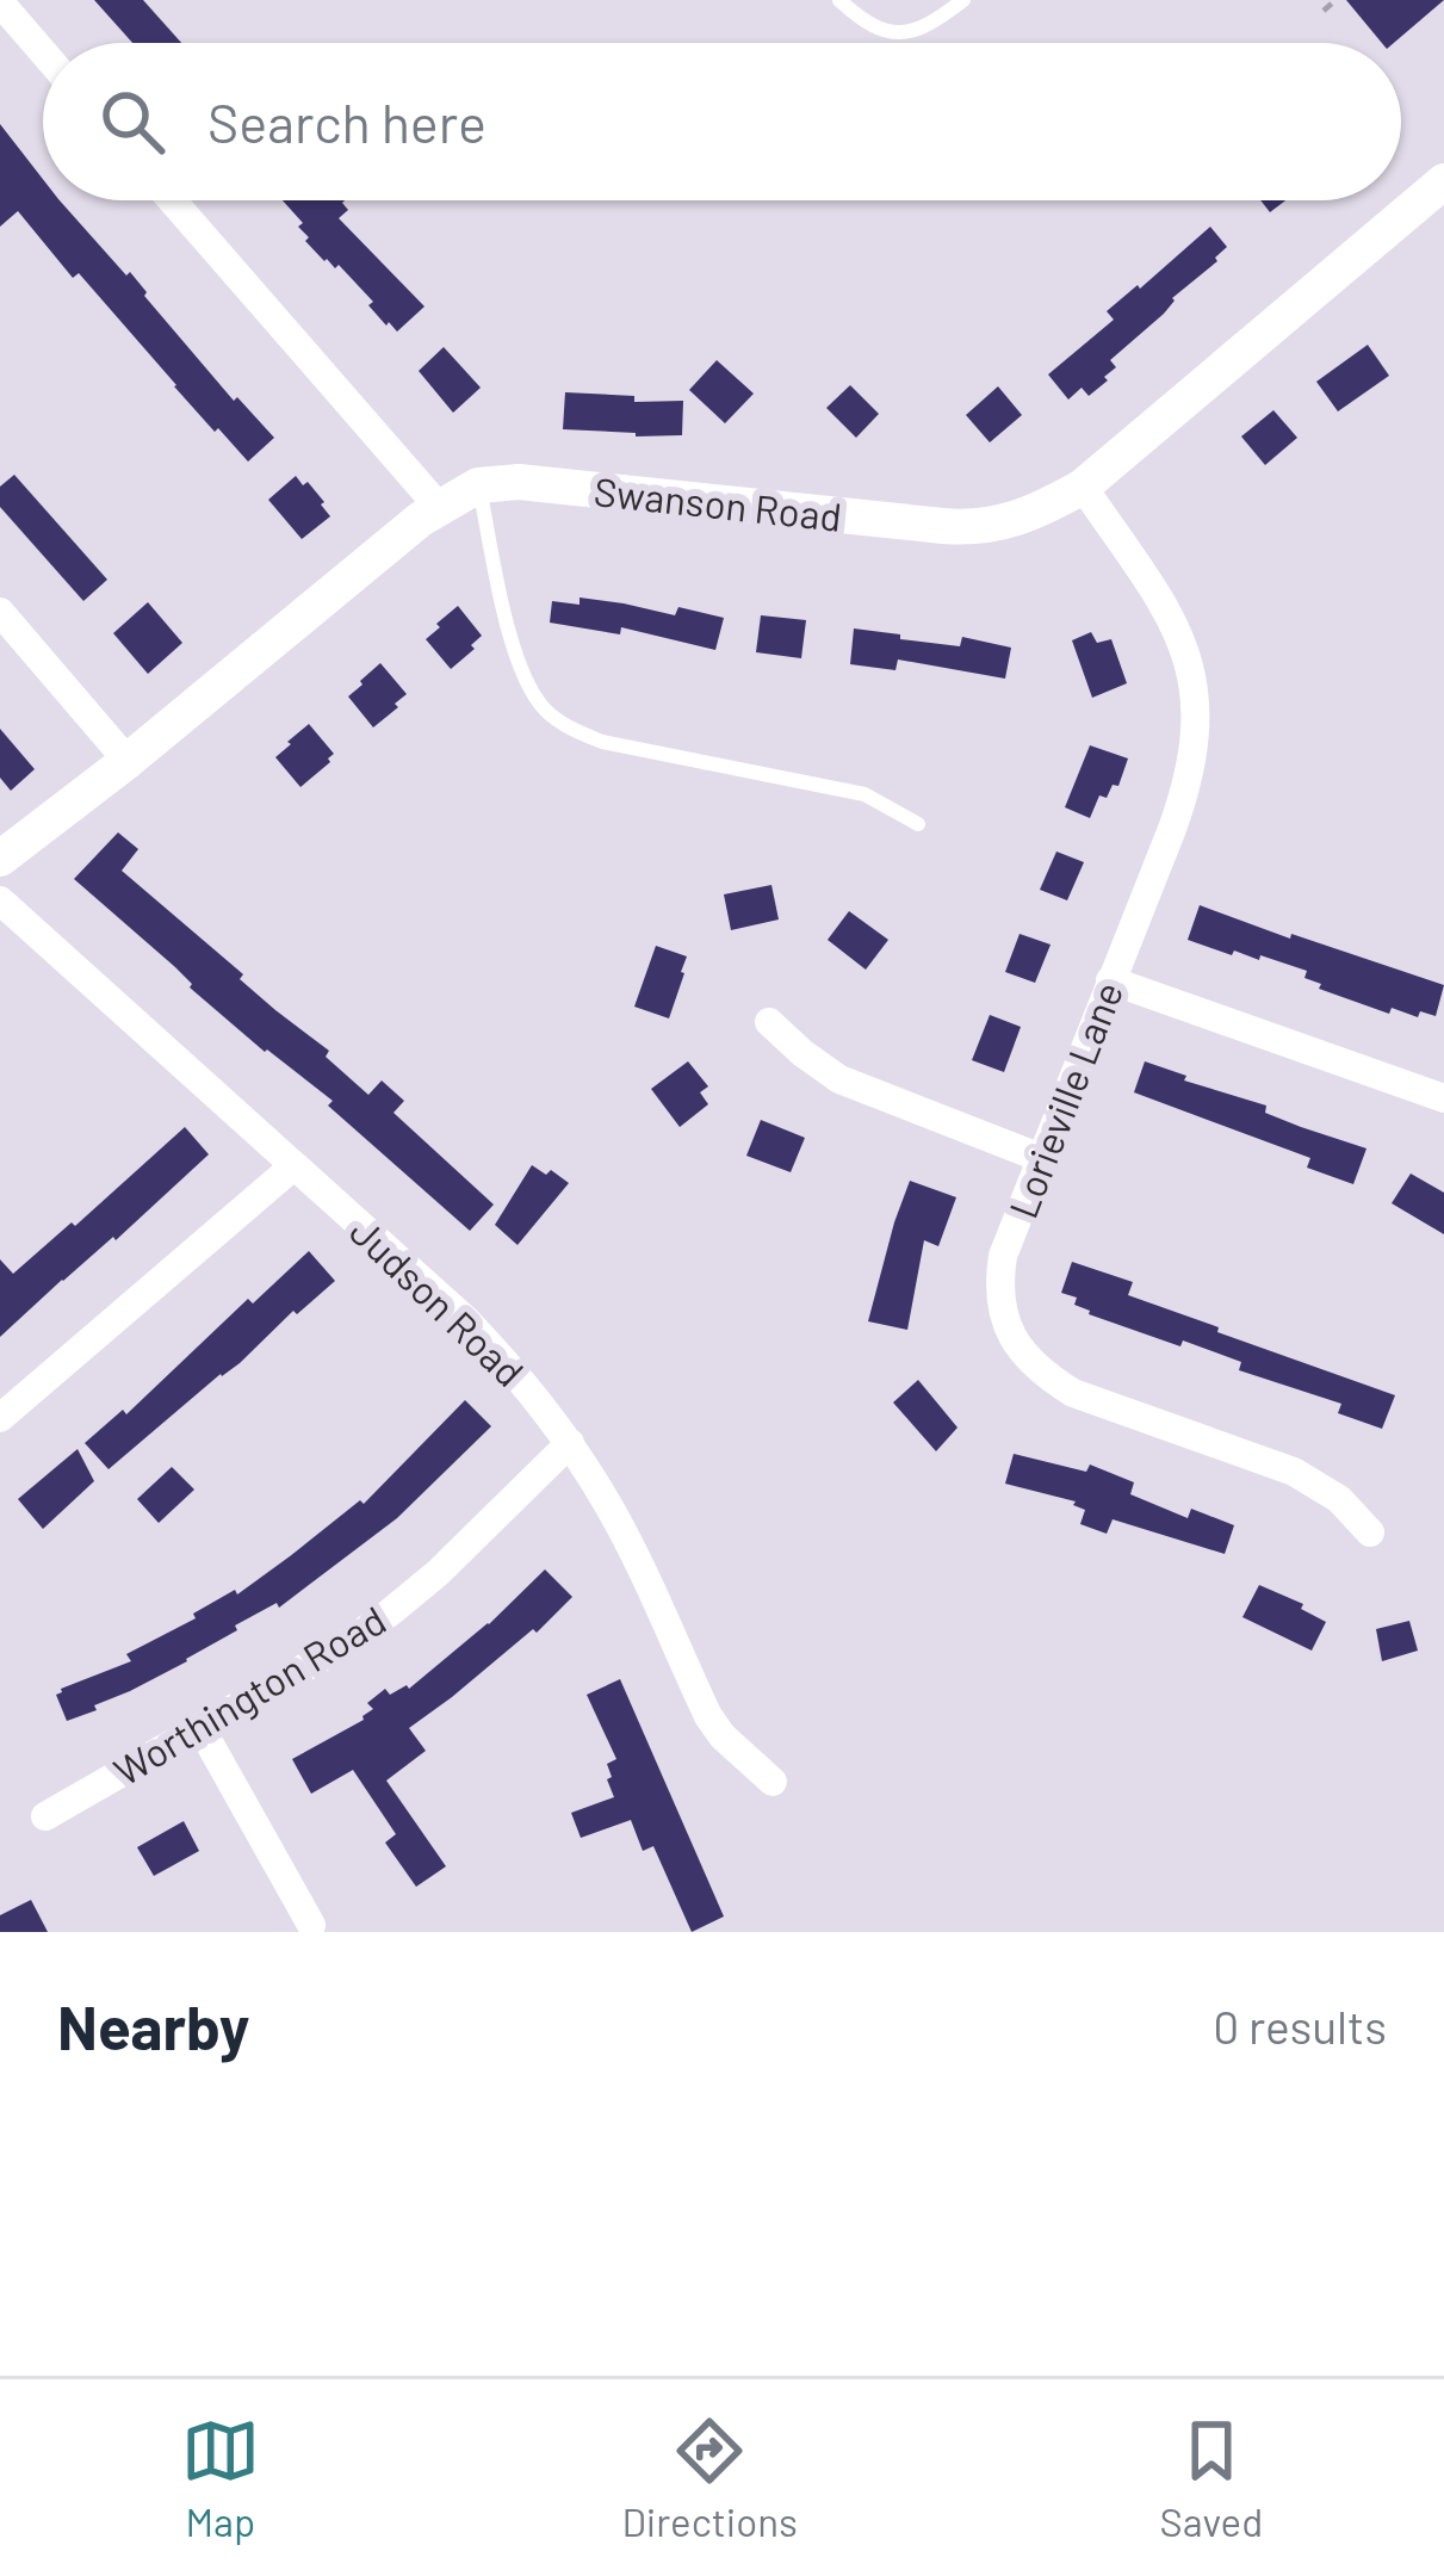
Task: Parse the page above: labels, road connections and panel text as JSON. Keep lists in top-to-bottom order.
{
  "streets": {
    "street": [
      "Swanson Road",
      "Lorieville Lane",
      "Judson Road",
      "Worthington Road"
    ]
  },
  "crossings": [
    ["Swanson Road", "Lorieville Lane"],
    ["Judson Road", "Worthington Road"]
  ],
  "page": {
    "search": "Search here",
    "heading": ["Nearby", "0 results"],
    "nav": ["Map", "Directions", "Saved"]
  }
}
